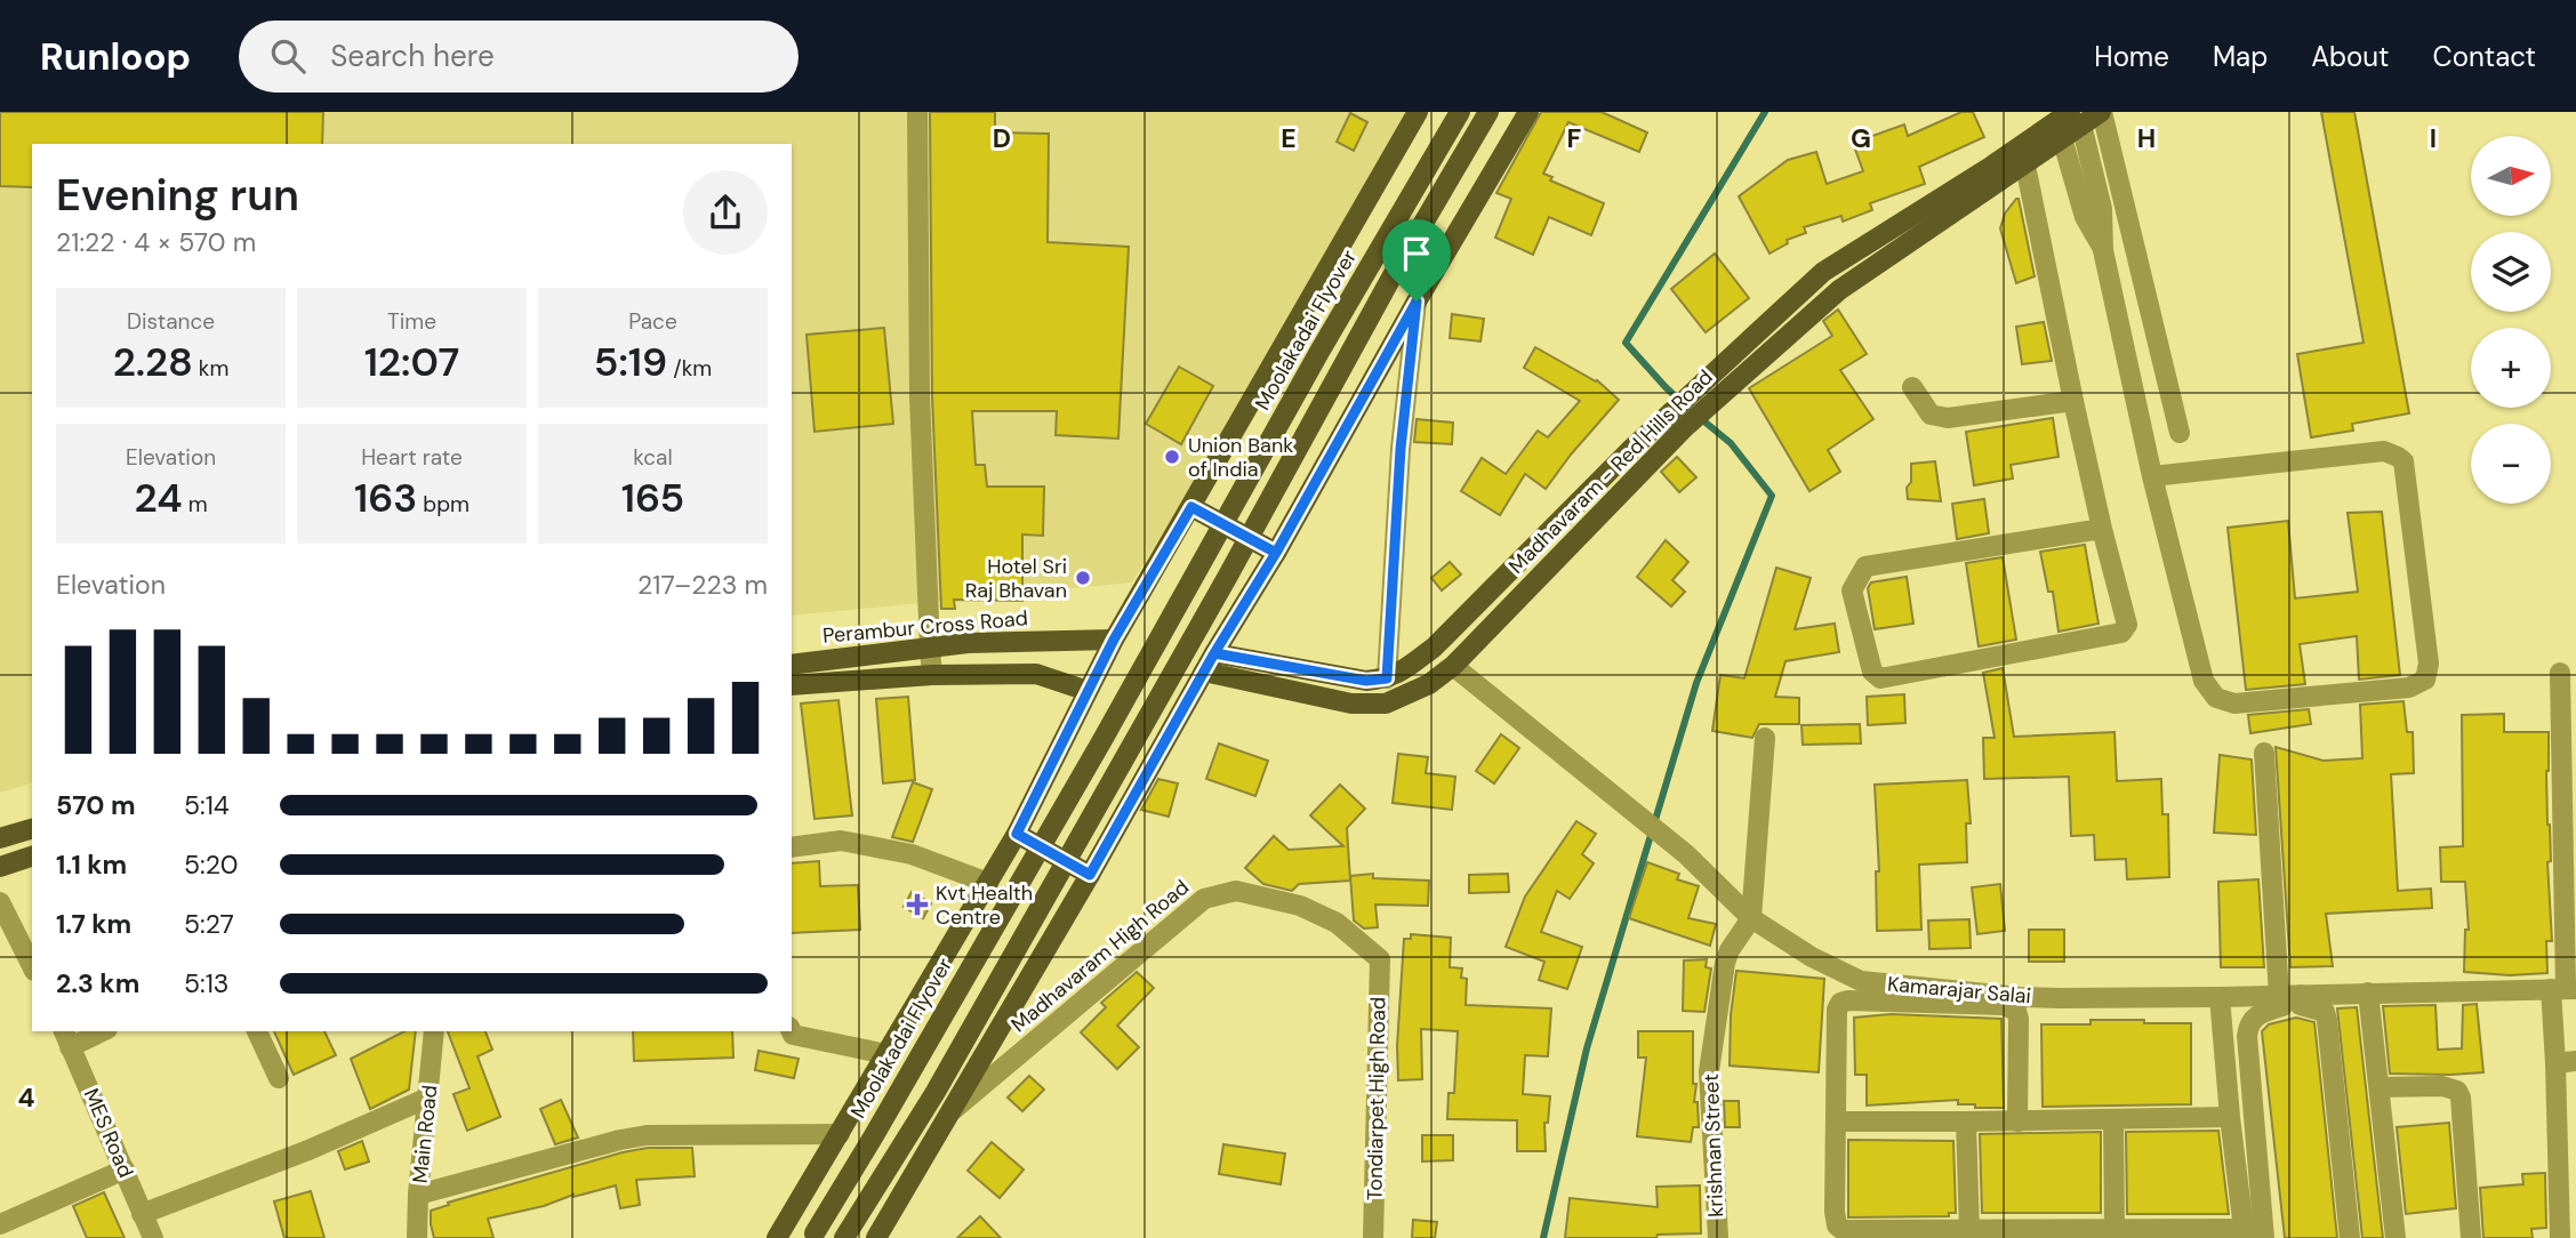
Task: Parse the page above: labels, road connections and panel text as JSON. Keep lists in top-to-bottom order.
{
  "streets": {
    "main road": ["Moolakadai Flyover", "Madhavaram - Red Hills Road", "Perambur Cross Road"],
    "street": [
      "Madhavaram High Road",
      "Kamarajar Salai",
      "Tondiarpet High Road",
      "MES Road",
      "Main Road",
      "krishnan Street"
    ]
  },
  "crossings": [
    ["Madhavaram - Red Hills Road", "Kamarajar Salai"],
    ["Madhavaram High Road", "Tondiarpet High Road"],
    ["Kamarajar Salai", "krishnan Street"]
  ],
  "places": {
    "other": ["Union Bank of India", "Hotel Sri Raj Bhavan"],
    "health": ["Kvt Health Centre"]
  },
  "north": "right",
  "page": {
    "header": "Runloop",
    "search": "Search here",
    "nav": [
      "Home",
      "Map",
      "About",
      "Contact"
    ],
    "map_buttons": ["+", "−"],
    "heading": ["Evening run", "21:22 · 4 × 570 m"],
    "stats": [
      ["Distance", "2.28 km"],
      ["Time", "12:07"],
      ["Pace", "5:19 /km"],
      ["Elevation", "24 m"],
      ["Heart rate", "163 bpm"],
      ["kcal", "165"]
    ],
    "chart": ["Elevation", "217–223 m"],
    "list": [
      {
        "name": "570 m",
        "note": "5:14"
      },
      {
        "name": "1.1 km",
        "note": "5:20"
      },
      {
        "name": "1.7 km",
        "note": "5:27"
      },
      {
        "name": "2.3 km",
        "note": "5:13"
      }
    ]
  },
  "grid": {
    "columns": [
      "D",
      "E",
      "F",
      "G",
      "H",
      "I"
    ],
    "rows": ["4"]
  }
}
